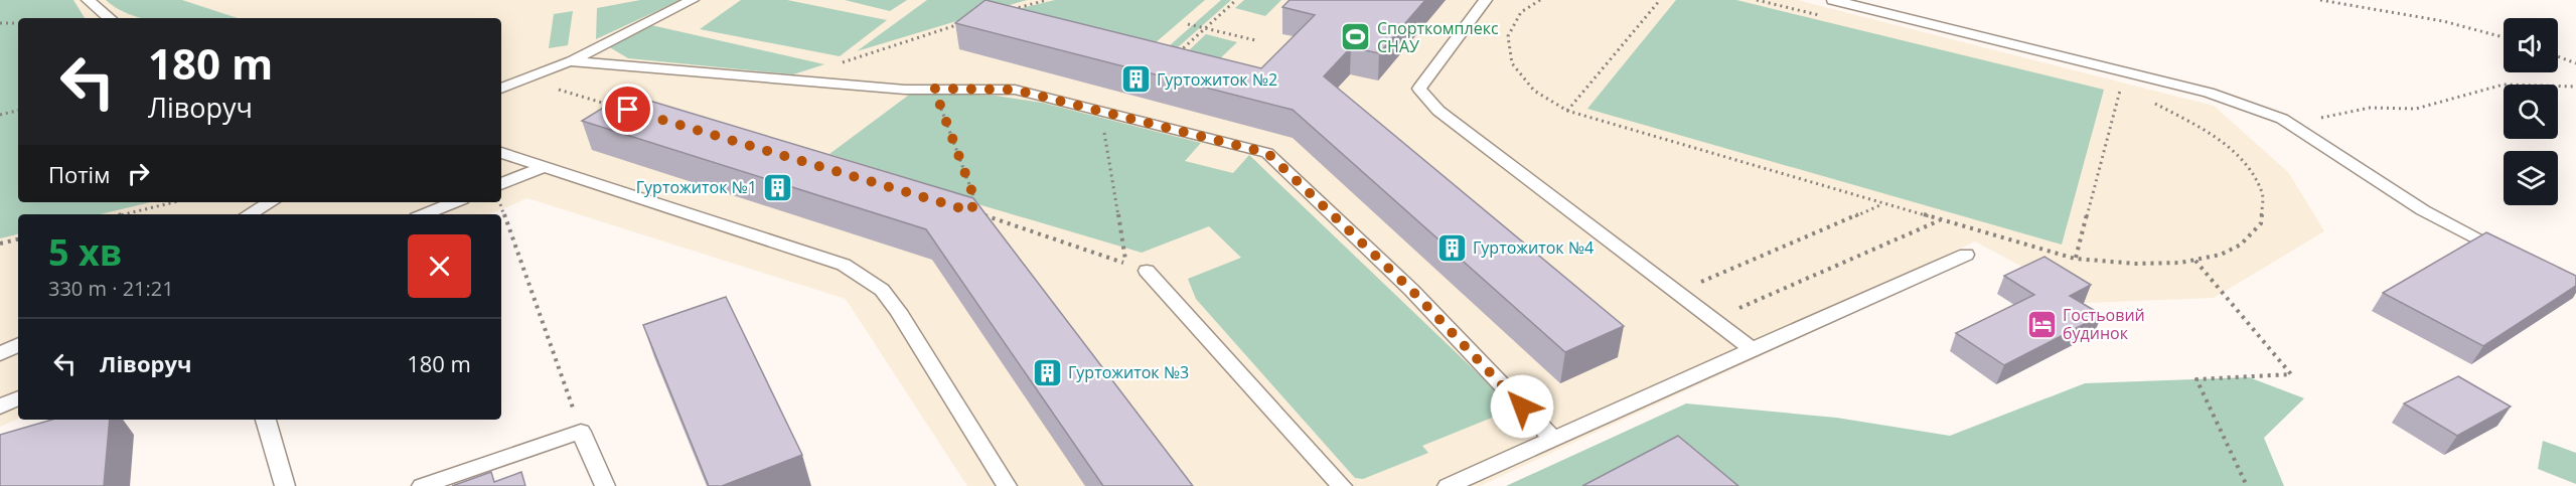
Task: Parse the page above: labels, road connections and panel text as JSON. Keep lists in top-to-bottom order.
{
  "places": {
    "sports": ["Спорткомплекс СНАУ"],
    "building": [
      "Гуртожиток №2",
      "Гуртожиток №1",
      "Гуртожиток №4",
      "Гуртожиток №3"
    ],
    "hotel": ["Гостьовий будинок"]
  },
  "page": {
    "turn": ["180 m", "Ліворуч"],
    "then": "Потім",
    "heading": ["5 хв", "330 m · 21:21"],
    "list": [
      {
        "name": "Ліворуч",
        "value": "180 m"
      }
    ]
  }
}
